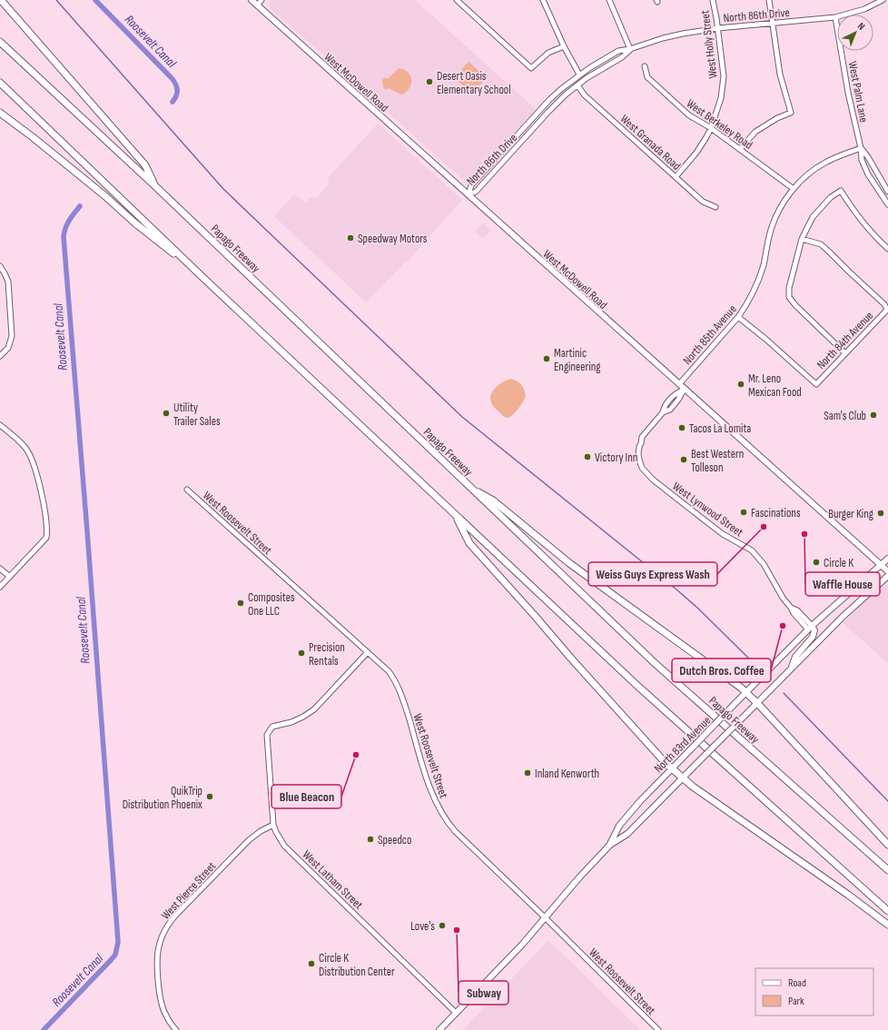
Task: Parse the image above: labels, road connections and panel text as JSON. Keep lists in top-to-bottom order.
{
  "streets": {
    "highway": ["Papago Freeway"],
    "main road": ["West McDowell Road", "North 83rd Avenue"],
    "street": [
      "North 86th Drive",
      "West Holly Street",
      "West Palm Lane",
      "West Berkeley Road",
      "West Granada Road",
      "North 85th Avenue",
      "North 84th Avenue",
      "West Lynwood Street",
      "West Roosevelt Street",
      "West Latham Street",
      "West Pierce Street"
    ]
  },
  "crossings": [
    ["North 86th Drive", "West Holly Street"],
    ["North 86th Drive", "West McDowell Road"],
    ["North 86th Drive", "West Palm Lane"],
    ["North 86th Drive", "West Granada Road"],
    ["West Holly Street", "West Berkeley Road"],
    ["West Holly Street", "West Granada Road"],
    ["West McDowell Road", "North 85th Avenue"],
    ["West McDowell Road", "West Lynwood Street"],
    ["West McDowell Road", "North 83rd Avenue"],
    ["West Palm Lane", "North 85th Avenue"],
    ["West Berkeley Road", "North 85th Avenue"],
    ["North 85th Avenue", "North 84th Avenue"],
    ["West Lynwood Street", "North 83rd Avenue"],
    ["West Roosevelt Street", "North 83rd Avenue"],
    ["West Roosevelt Street", "West Latham Street"],
    ["North 83rd Avenue", "West Latham Street"],
    ["West Latham Street", "West Pierce Street"]
  ],
  "water": ["Roosevelt Canal"],
  "places": [
    "Desert Oasis Elementary School",
    "Speedway Motors",
    "Martinic Engineering",
    "Mr. Leno Mexican Food",
    "Utility Trailer Sales",
    "Sam's Club",
    "Tacos La Lomita",
    "Victory Inn",
    "Best Western Tolleson",
    "Fascinations",
    "Burger King",
    "Weiss Guys Express Wash",
    "Waffle House",
    "Circle K",
    "Composites One LLC",
    "Dutch Bros. Coffee",
    "Precision Rentals",
    "Blue Beacon",
    "Inland Kenworth",
    "QuikTrip Distribution Phoenix",
    "Speedco",
    "Love's",
    "Subway",
    "Circle K Distribution Center"
  ],
  "legend": ["Road", "Park"],
  "north": "top right"
}
